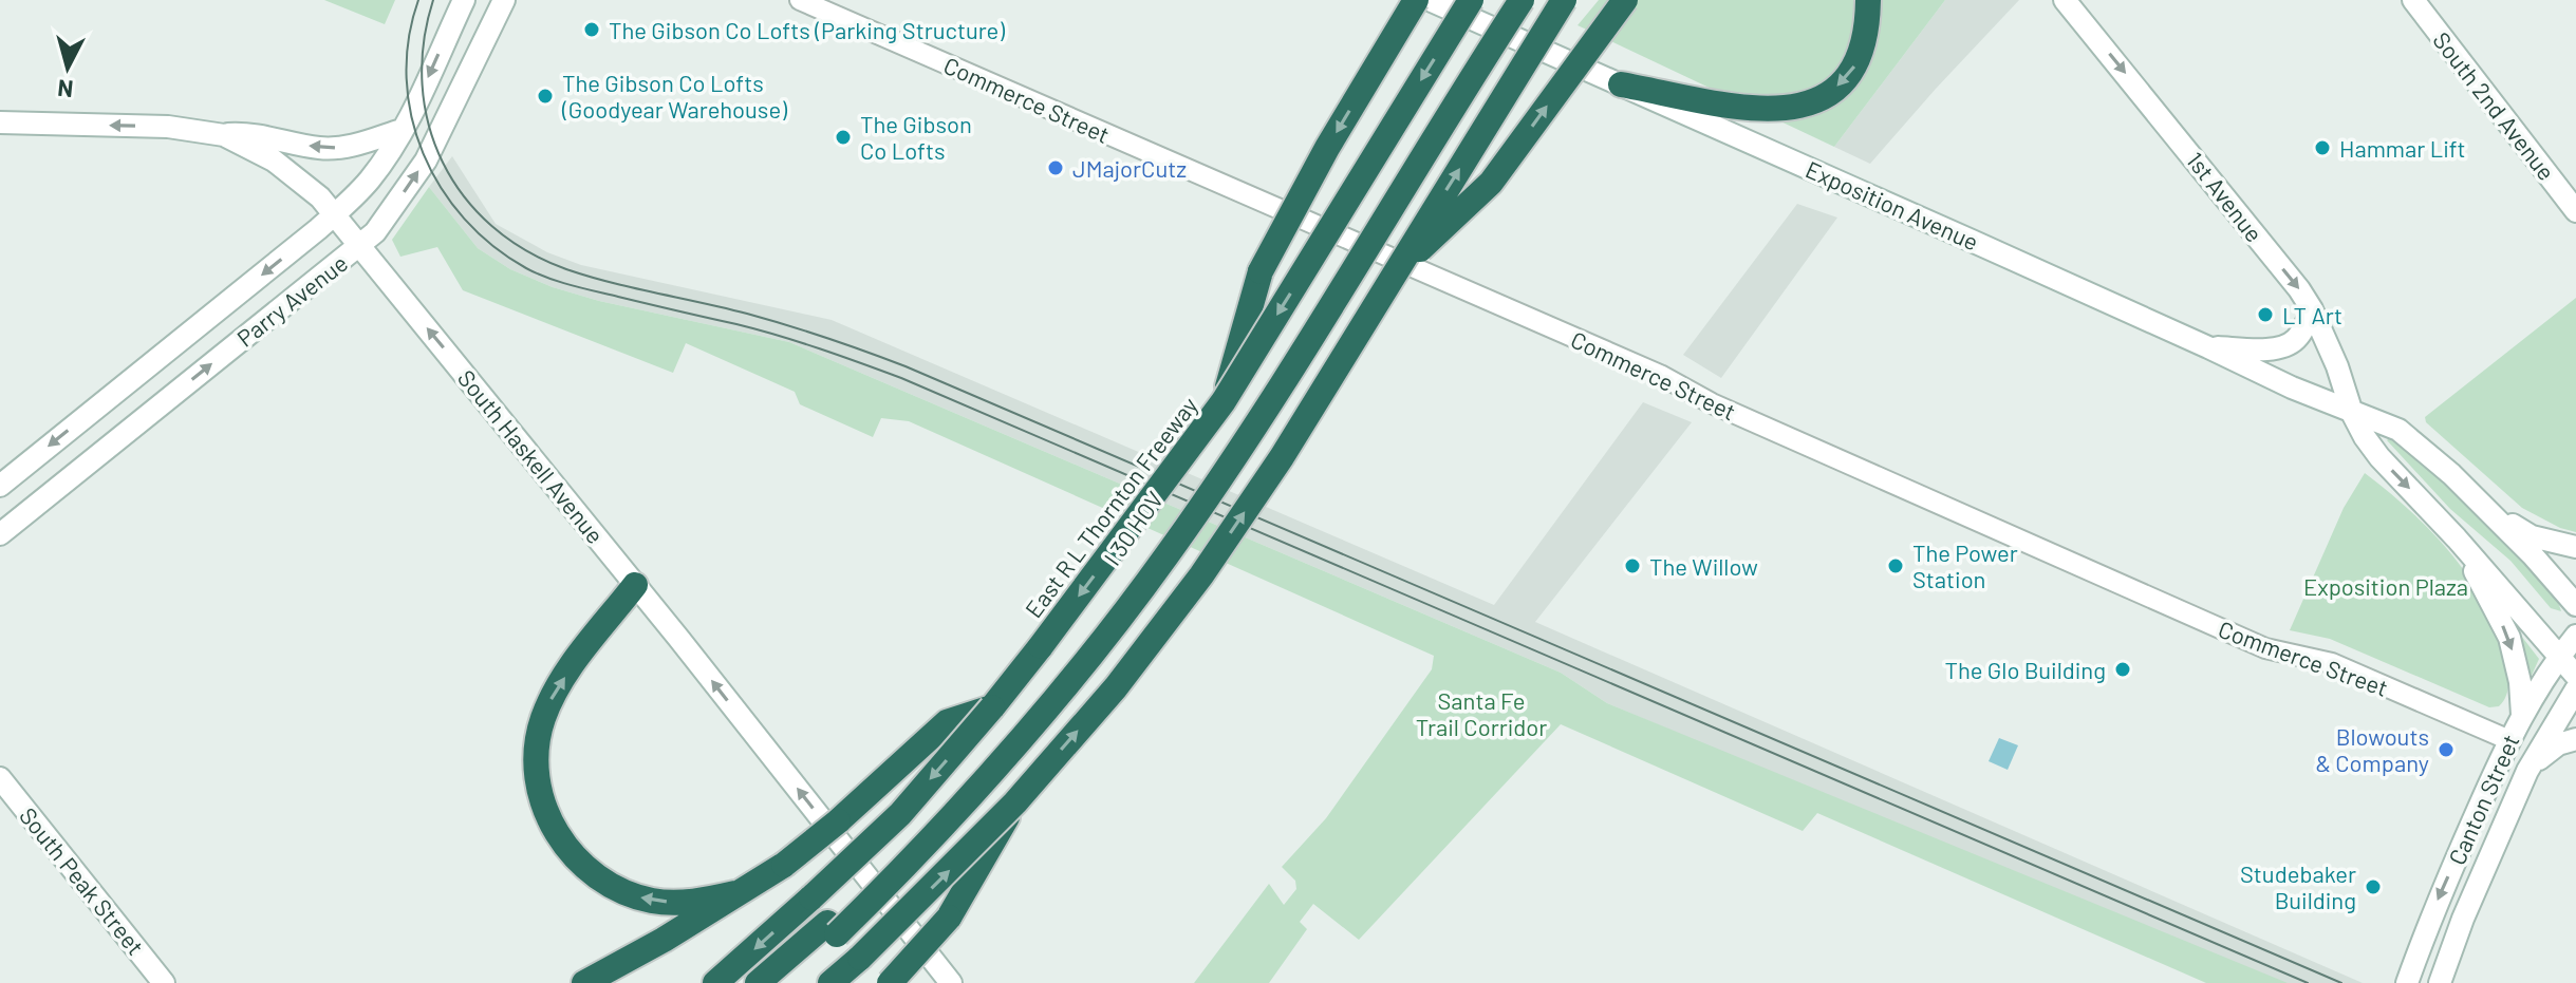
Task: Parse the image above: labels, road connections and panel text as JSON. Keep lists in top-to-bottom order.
{
  "streets": {
    "highway": ["East R L Thornton Freeway", "I 30 HOV"],
    "main road": [
      "South 2nd Avenue",
      "1st Avenue",
      "Exposition Avenue",
      "Parry Avenue",
      "South Haskell Avenue",
      "Canton Street",
      "South Peak Street"
    ],
    "street": ["Commerce Street"]
  },
  "crossings": [
    ["Commerce Street", "Canton Street"],
    ["1st Avenue", "Exposition Avenue"],
    ["Parry Avenue", "South Haskell Avenue"]
  ],
  "one_way": ["1st Avenue", "South Haskell Avenue"],
  "parks": ["Exposition Plaza", "Santa Fe Trail Corridor"],
  "places": [
    "The Gibson Co Lofts (Parking Structure)",
    "The Gibson Co Lofts (Goodyear Warehouse)",
    "The Gibson Co Lofts",
    "Hammar Lift",
    "JMajorCutz",
    "LT Art",
    "The Willow",
    "The Power Station",
    "The Glo Building",
    "Blowouts & Company",
    "Studebaker Building"
  ],
  "north": "bottom"
}
